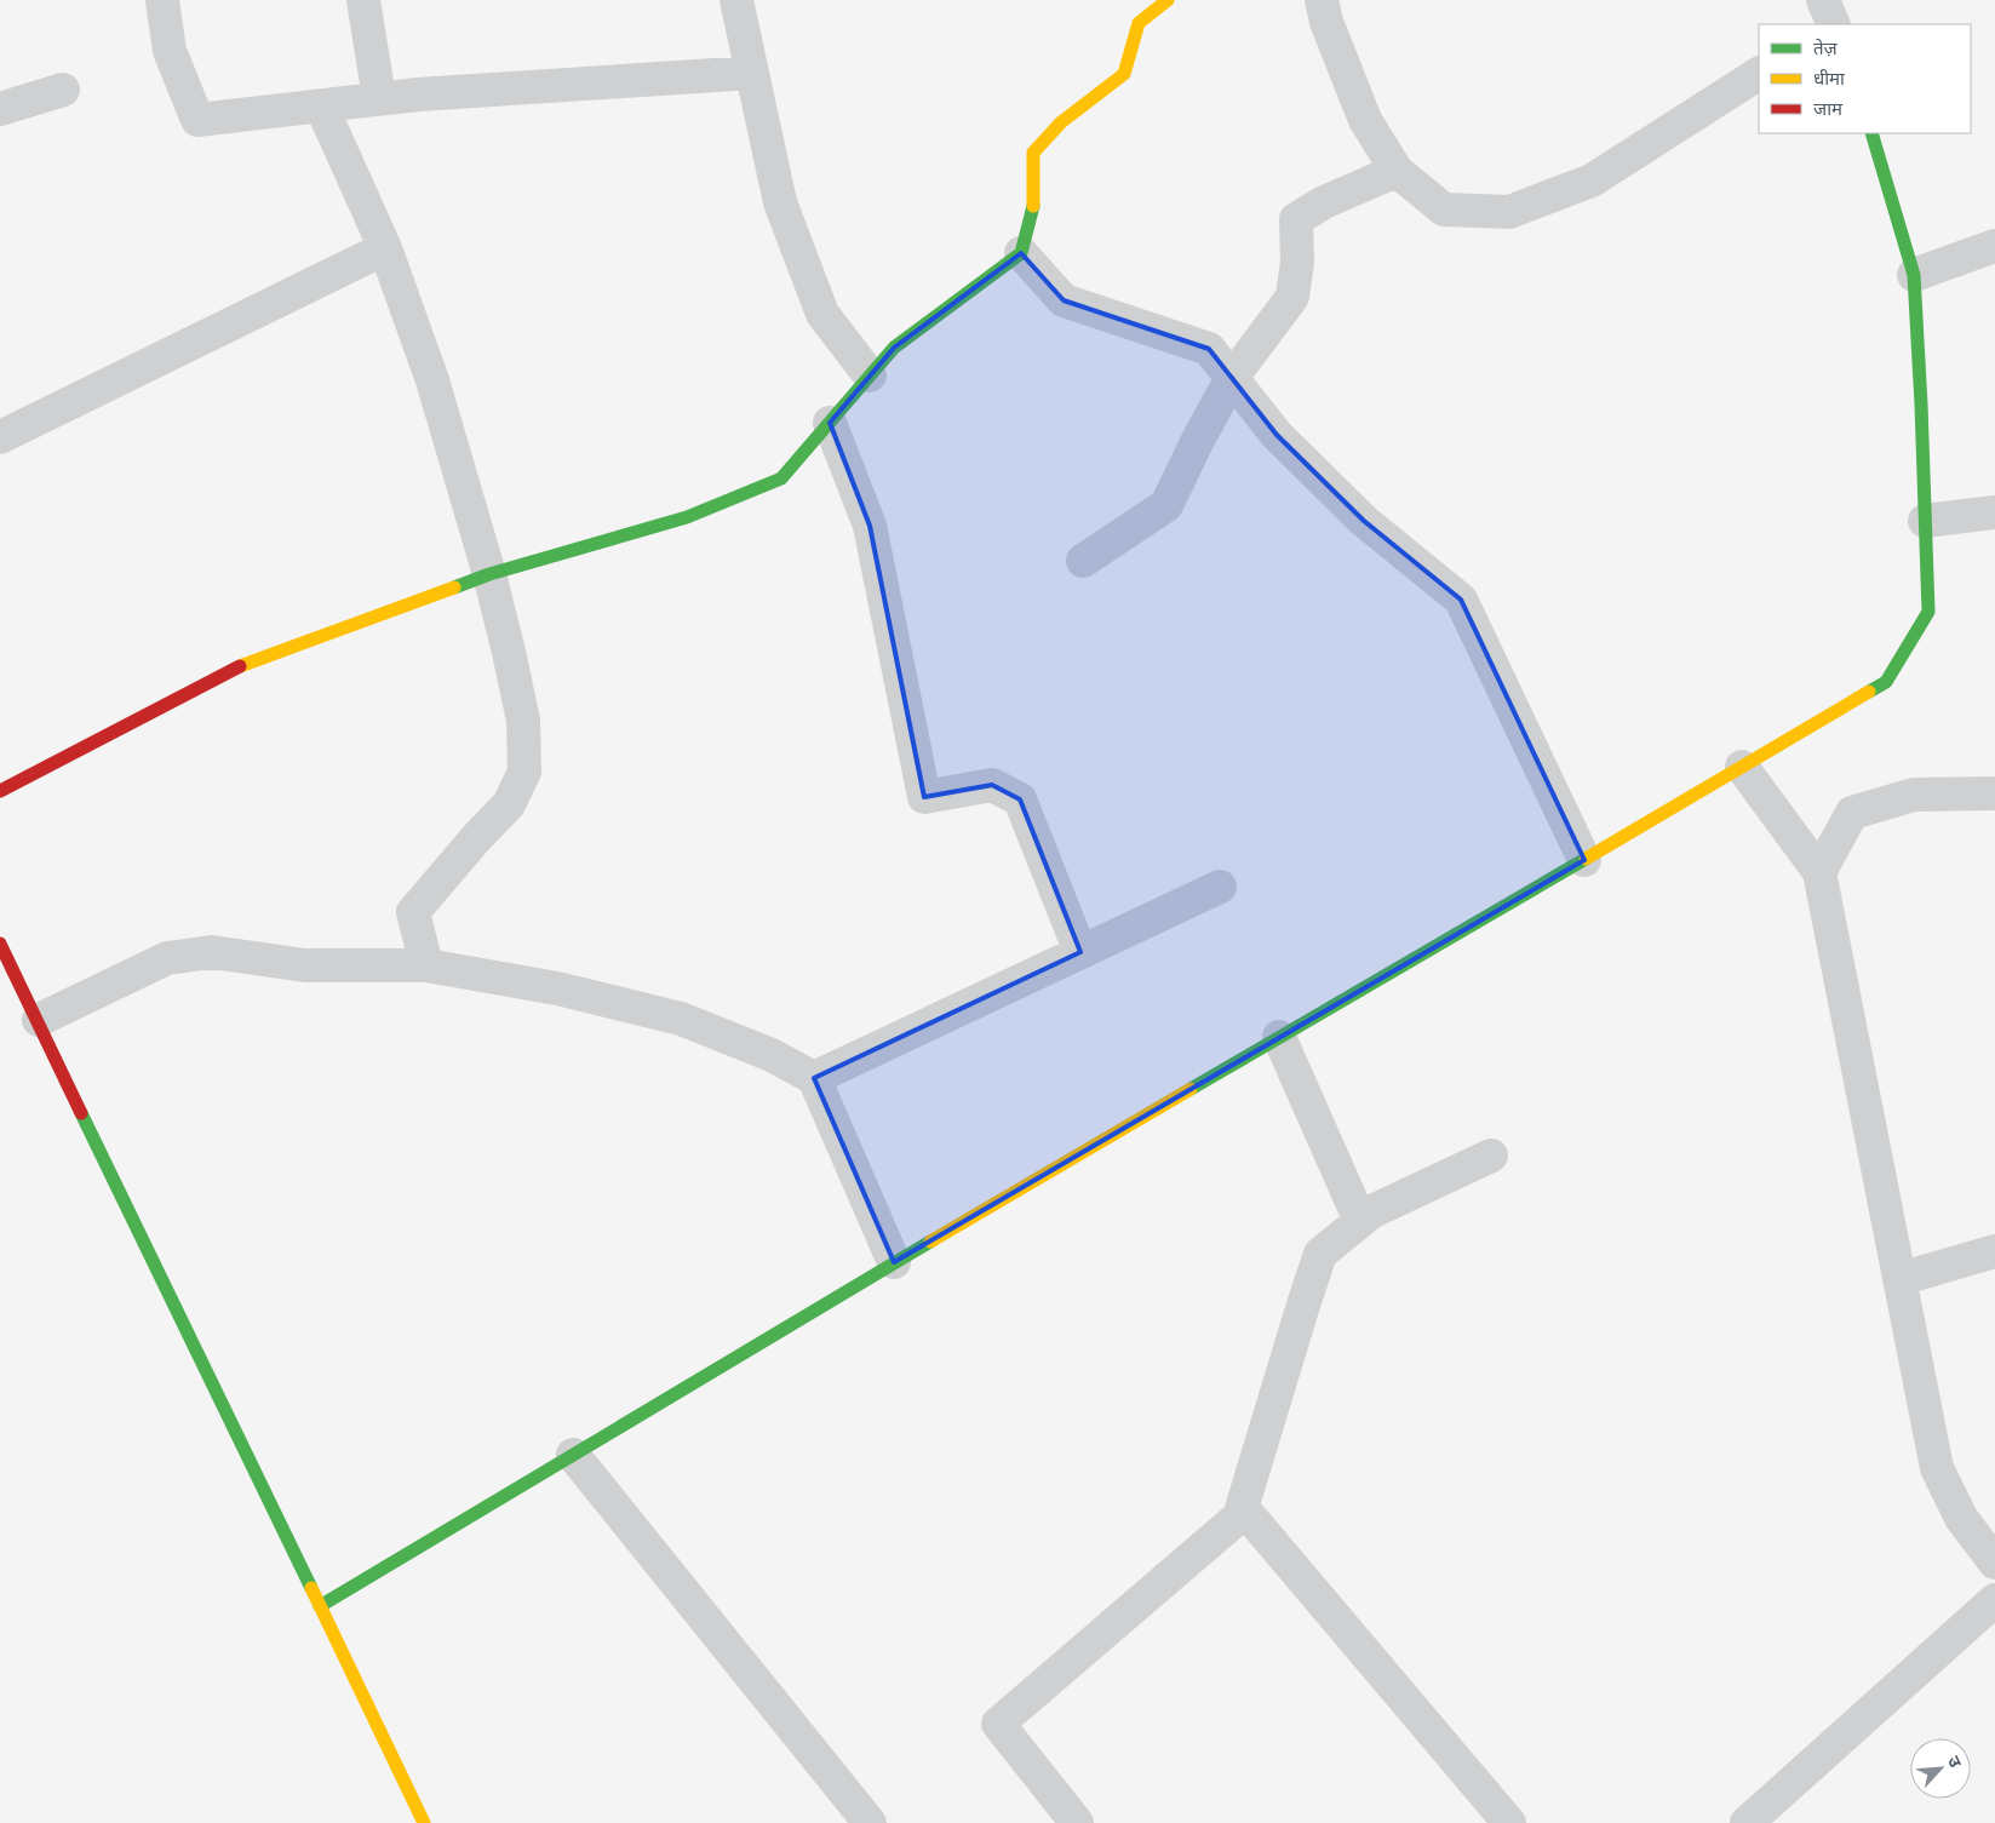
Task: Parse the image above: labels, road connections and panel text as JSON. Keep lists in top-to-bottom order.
{
  "legend": ["तेज़", "धीमा", "जाम"],
  "north": "top right"
}
